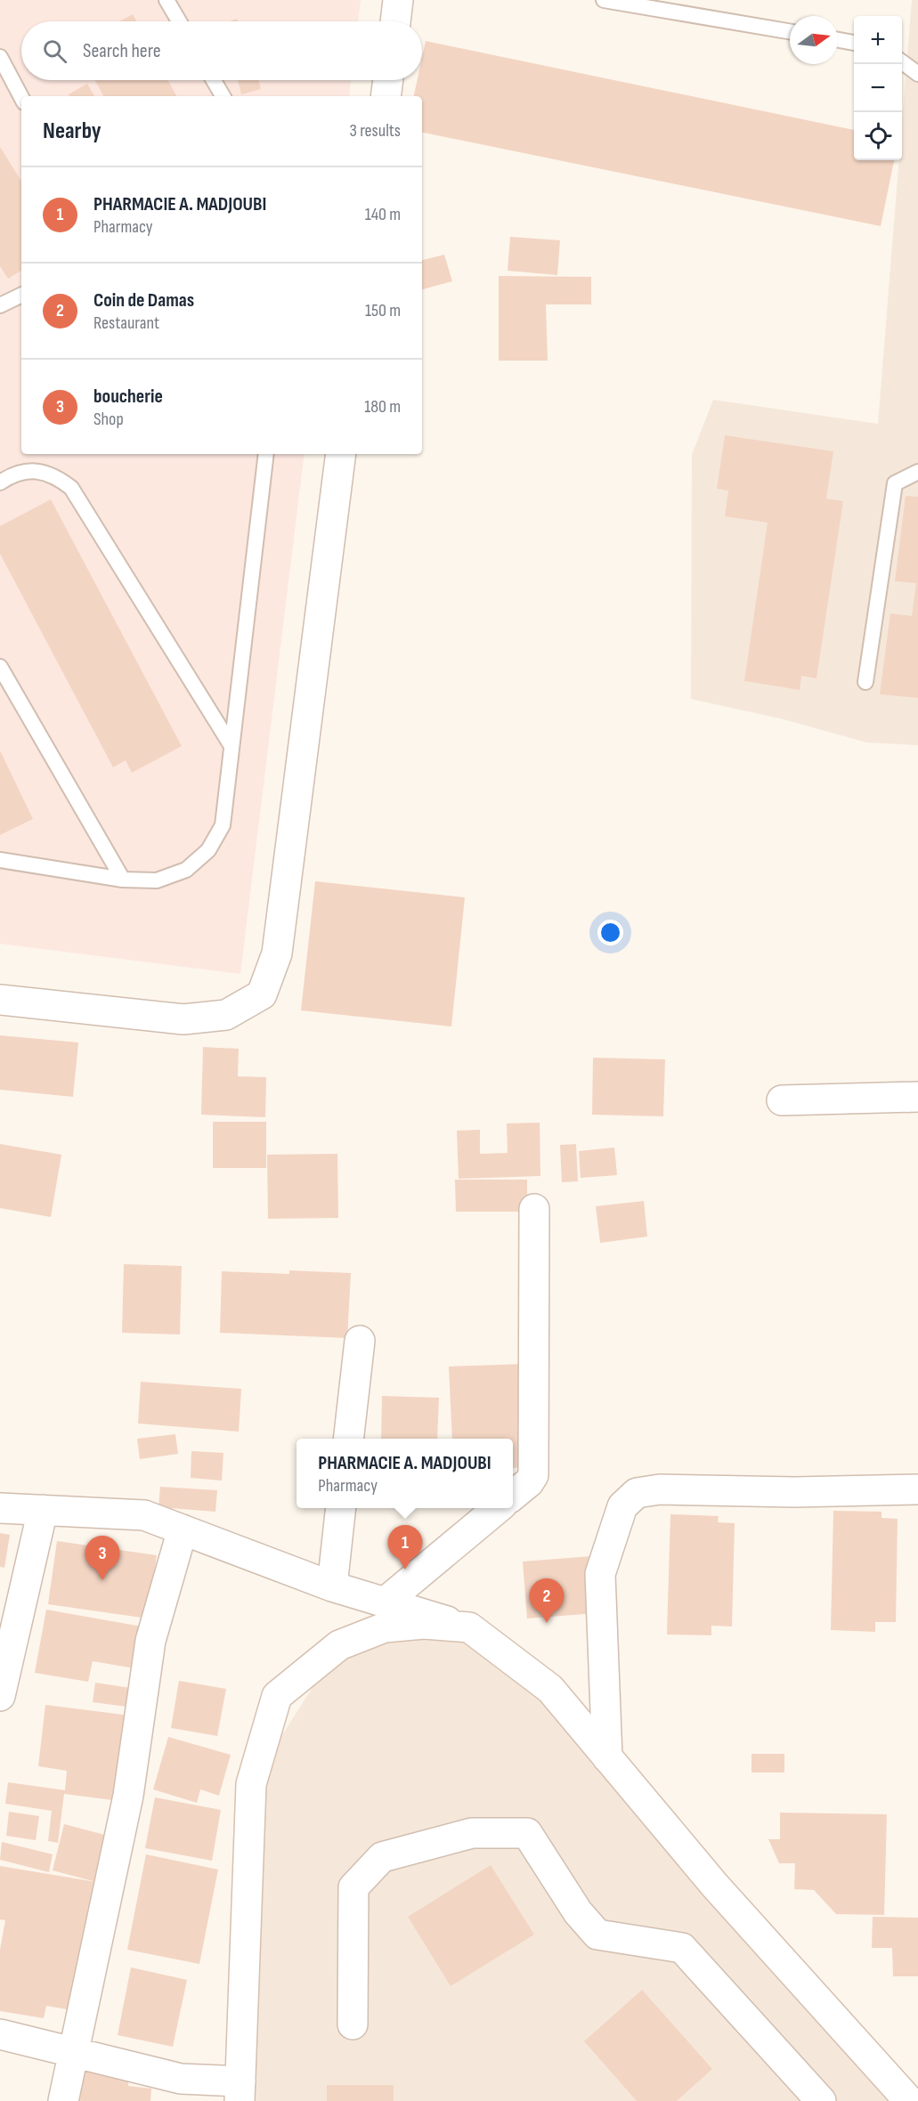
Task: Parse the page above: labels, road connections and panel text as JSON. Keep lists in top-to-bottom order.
{
  "north": "right",
  "page": {
    "map_buttons": ["+", "−"],
    "search": "Search here",
    "heading": ["Nearby", "3 results"],
    "list": [
      {
        "mark": "1",
        "name": "PHARMACIE A. MADJOUBI",
        "note": "Pharmacy",
        "value": "140 m"
      },
      {
        "mark": "2",
        "name": "Coin de Damas",
        "note": "Restaurant",
        "value": "150 m"
      },
      {
        "mark": "3",
        "name": "boucherie",
        "note": "Shop",
        "value": "180 m"
      }
    ],
    "popup": ["PHARMACIE A. MADJOUBI", "Pharmacy"],
    "pins": ["1", "3", "2"]
  }
}
